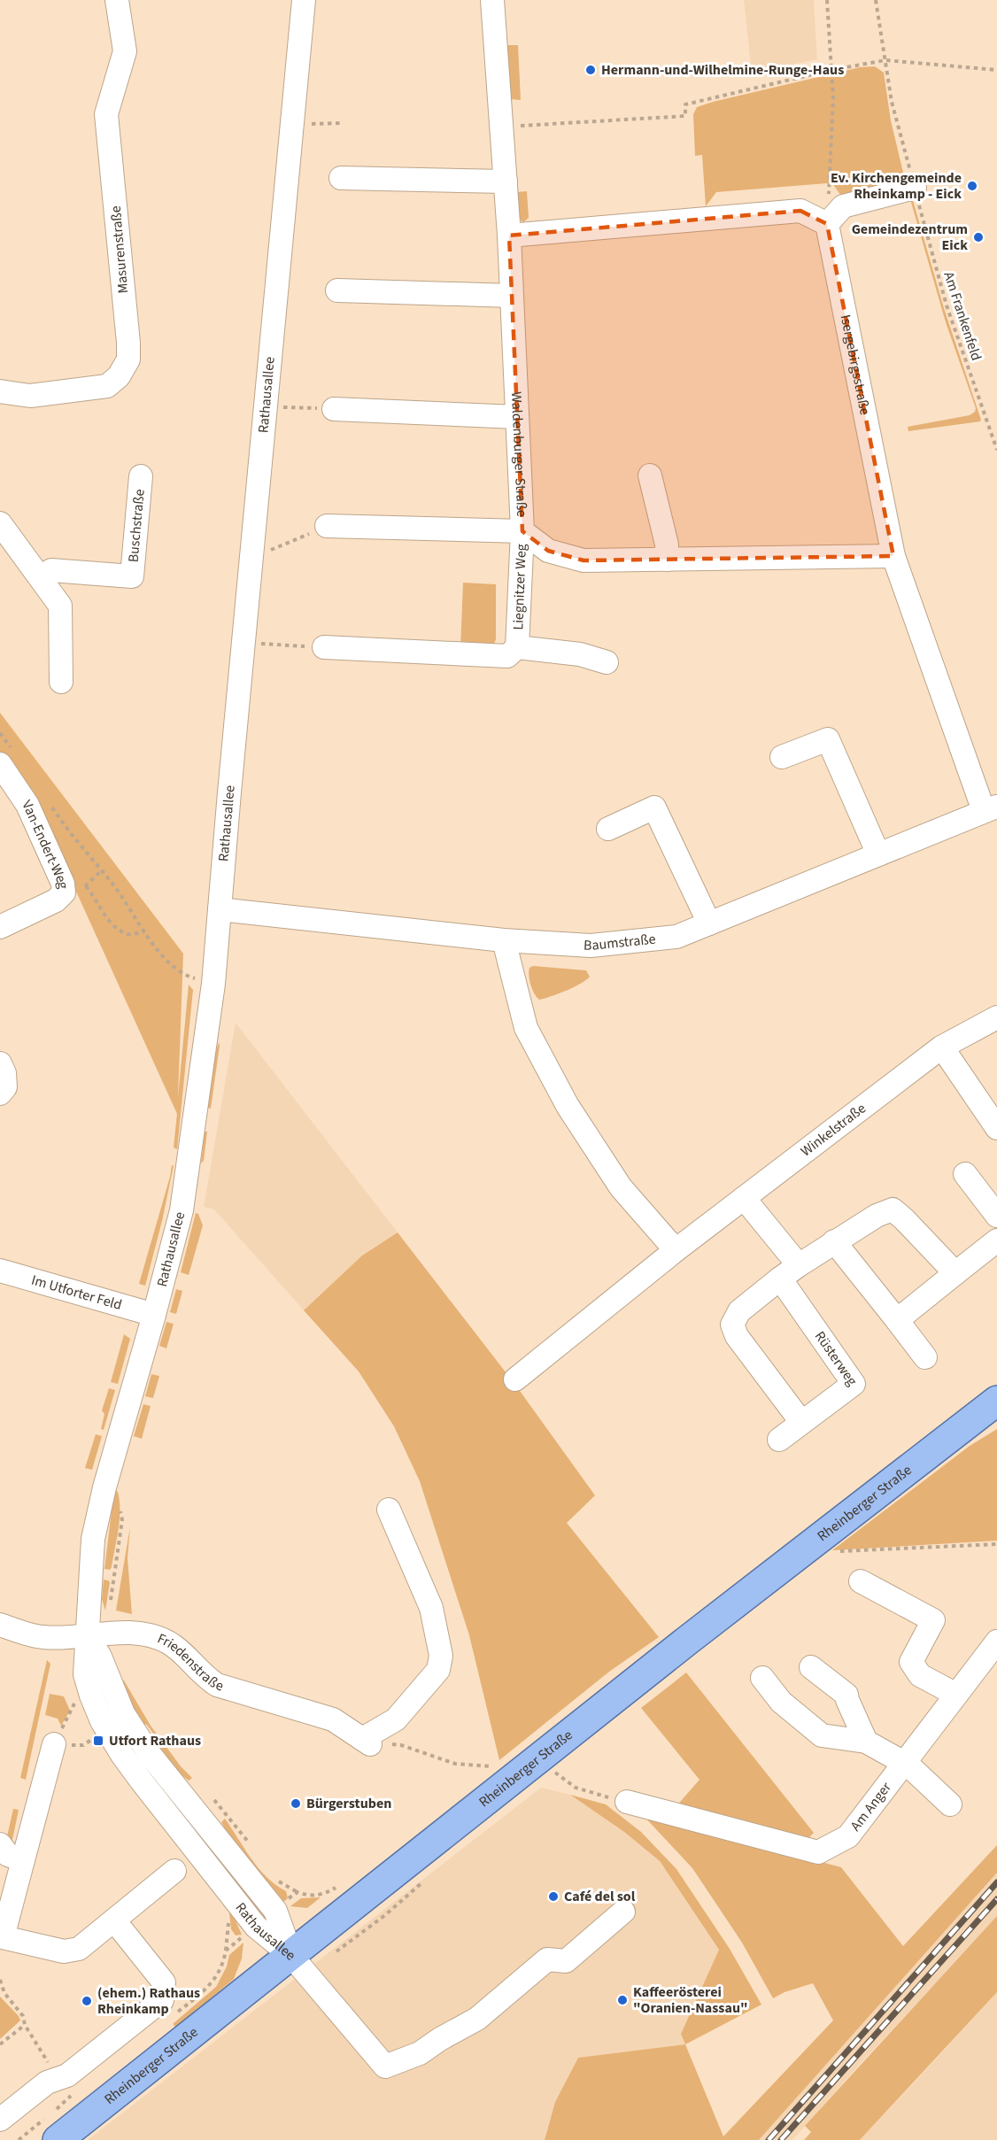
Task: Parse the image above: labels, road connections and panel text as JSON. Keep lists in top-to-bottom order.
{
  "streets": {
    "main road": ["Rheinberger Straße"],
    "street": [
      "Masurenstraße",
      "Isergebirgsstraße",
      "Rathausallee",
      "Waldenburger Straße",
      "Buschstraße",
      "Liegnitzer Weg",
      "Van-Endert-Weg",
      "Baumstraße",
      "Winkelstraße",
      "Im Utforter Feld",
      "Rüsterweg",
      "Friedenstraße",
      "Am Anger"
    ],
    "path": ["Am Frankenfeld"]
  },
  "crossings": [
    ["Isergebirgsstraße", "Waldenburger Straße"],
    ["Isergebirgsstraße", "Baumstraße"],
    ["Rathausallee", "Baumstraße"],
    ["Rathausallee", "Im Utforter Feld"],
    ["Rathausallee", "Rheinberger Straße"],
    ["Rathausallee", "Friedenstraße"],
    ["Waldenburger Straße", "Liegnitzer Weg"]
  ],
  "places": {
    "other": [
      "Hermann-und-Wilhelmine-Runge-Haus",
      "Ev. Kirchengemeinde Rheinkamp - Eick",
      "Gemeindezentrum Eick",
      "Bürgerstuben",
      "Café del sol",
      "Kaffeerösterei \"Oranien-Nassau\"",
      "(ehem.) Rathaus Rheinkamp"
    ],
    "transit": ["Utfort Rathaus"]
  }
}
